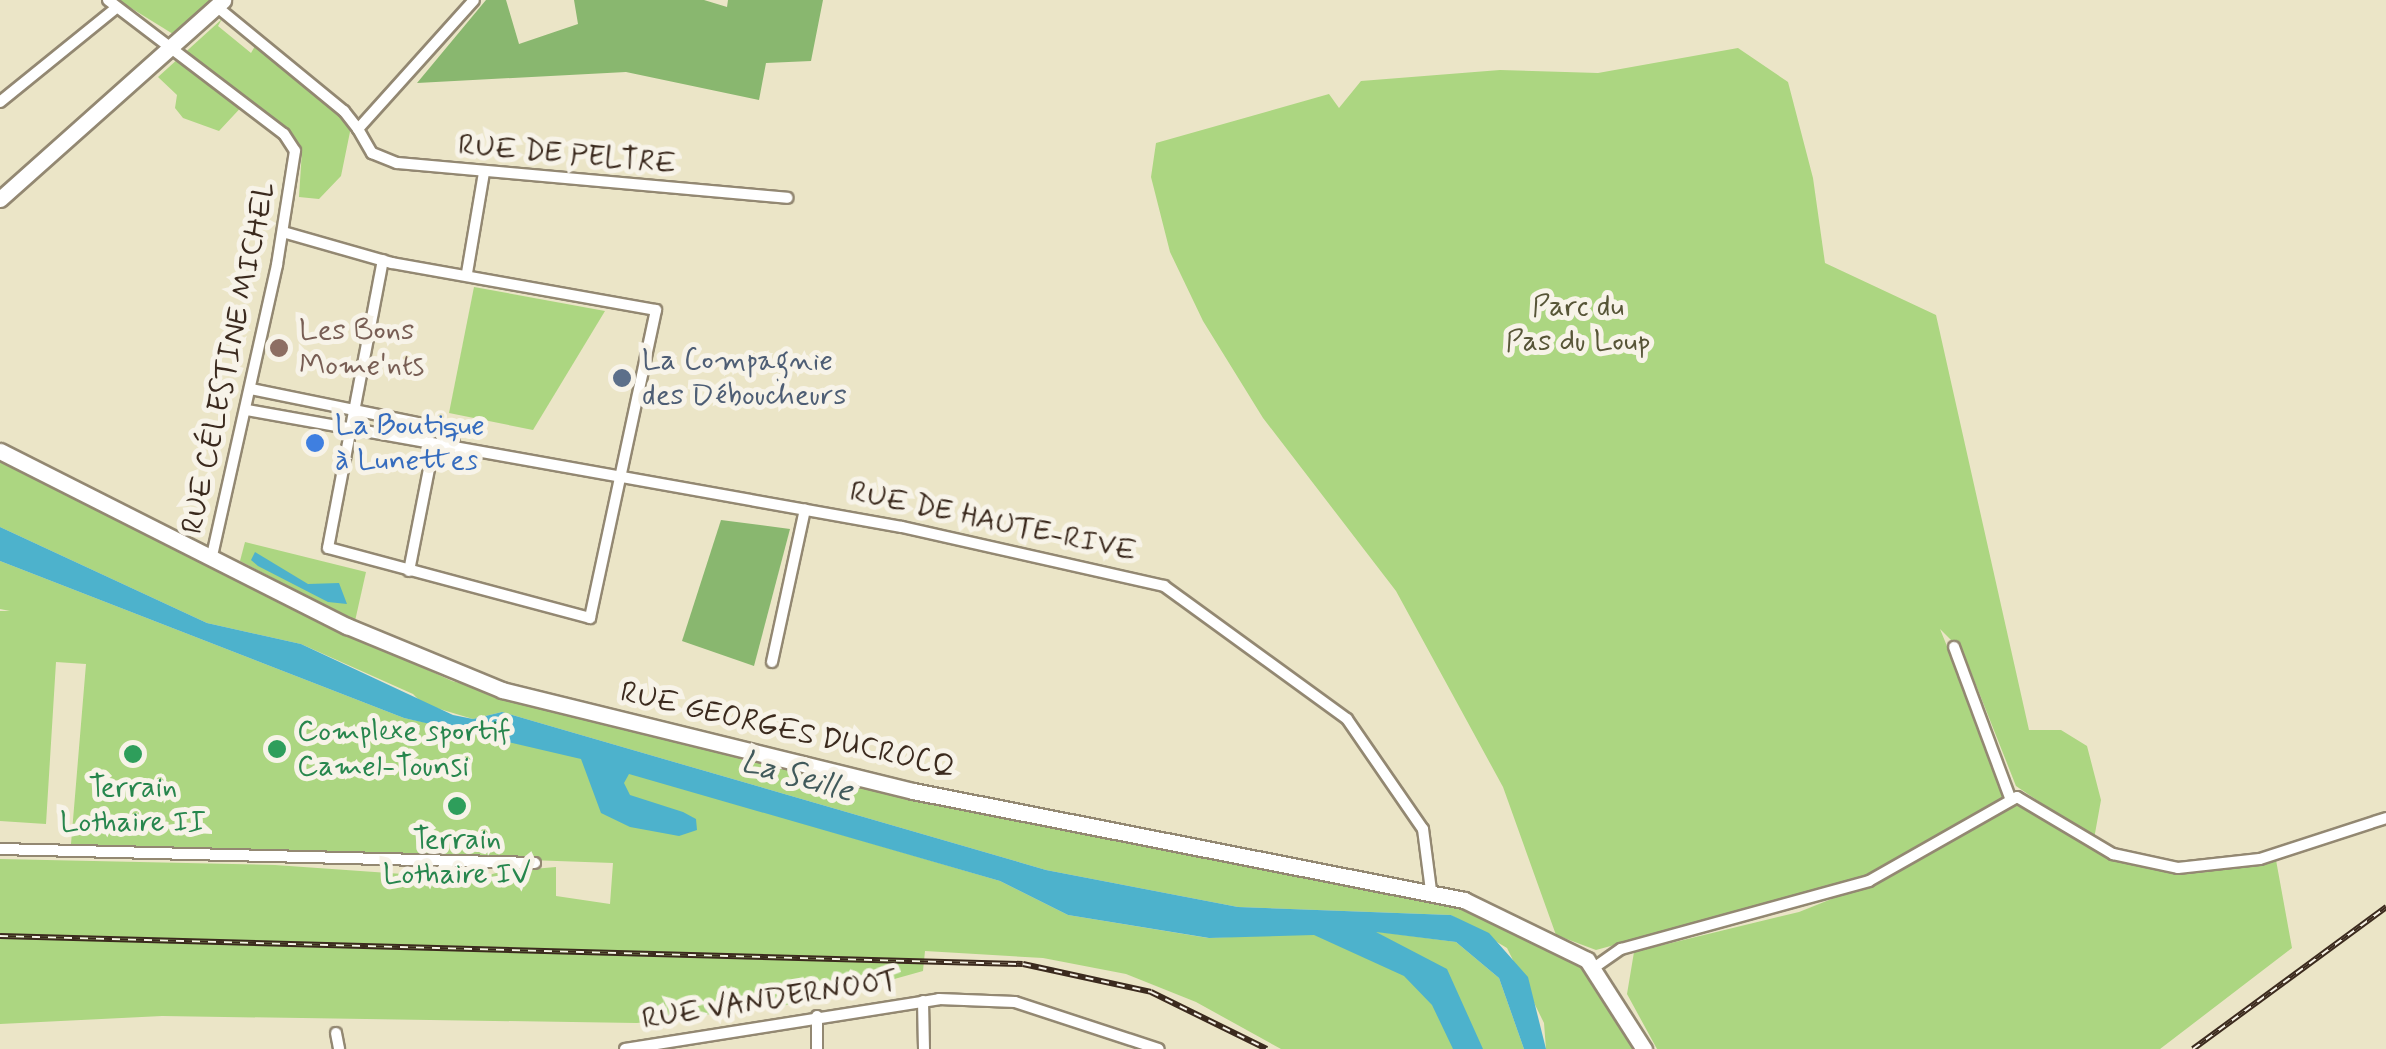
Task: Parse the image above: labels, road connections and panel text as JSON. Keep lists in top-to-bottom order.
{
  "streets": {
    "street": [
      "RUE DE PELTRE",
      "RUE CÉLESTINE MICHEL",
      "RUE DE HAUTE-RIVE",
      "RUE GEORGES DUCROCQ",
      "RUE VANDERNOOT"
    ]
  },
  "crossings": [
    ["RUE CÉLESTINE MICHEL", "RUE DE HAUTE-RIVE"],
    ["RUE CÉLESTINE MICHEL", "RUE GEORGES DUCROCQ"],
    ["RUE DE HAUTE-RIVE", "RUE GEORGES DUCROCQ"]
  ],
  "water": ["La Seille"],
  "parks": ["Parc du Pas du Loup"],
  "places": [
    "Les Bons Mome'nts",
    "La Compagnie des Déboucheurs",
    "La Boutique à Lunettes",
    "Complexe sportif Camel-Tounsi",
    "Terrain Lothaire II",
    "Terrain Lothaire IV"
  ]
}
